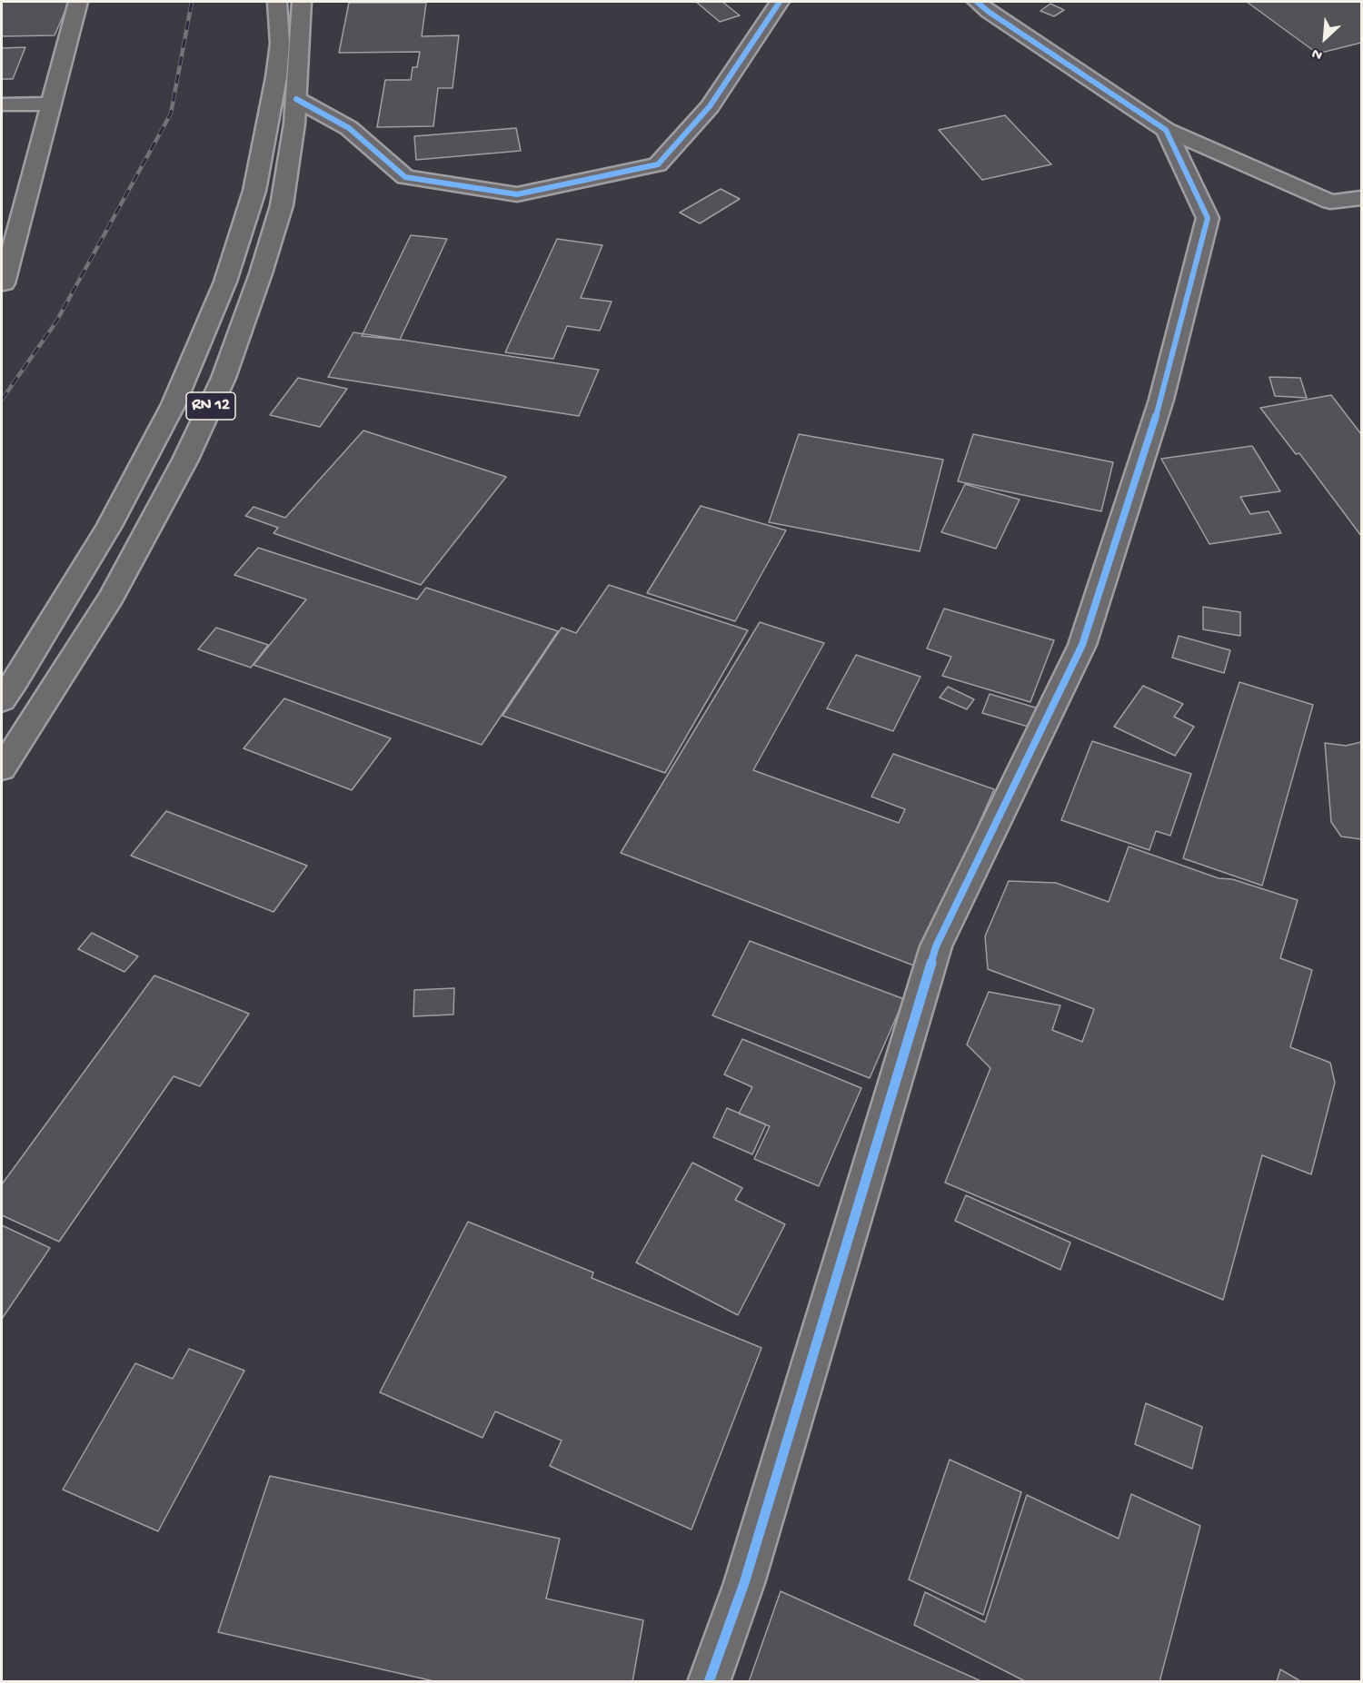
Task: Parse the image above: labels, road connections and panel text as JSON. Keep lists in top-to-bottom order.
{
  "streets": {
    "main road": ["RN 12"]
  },
  "north": "bottom left"
}
